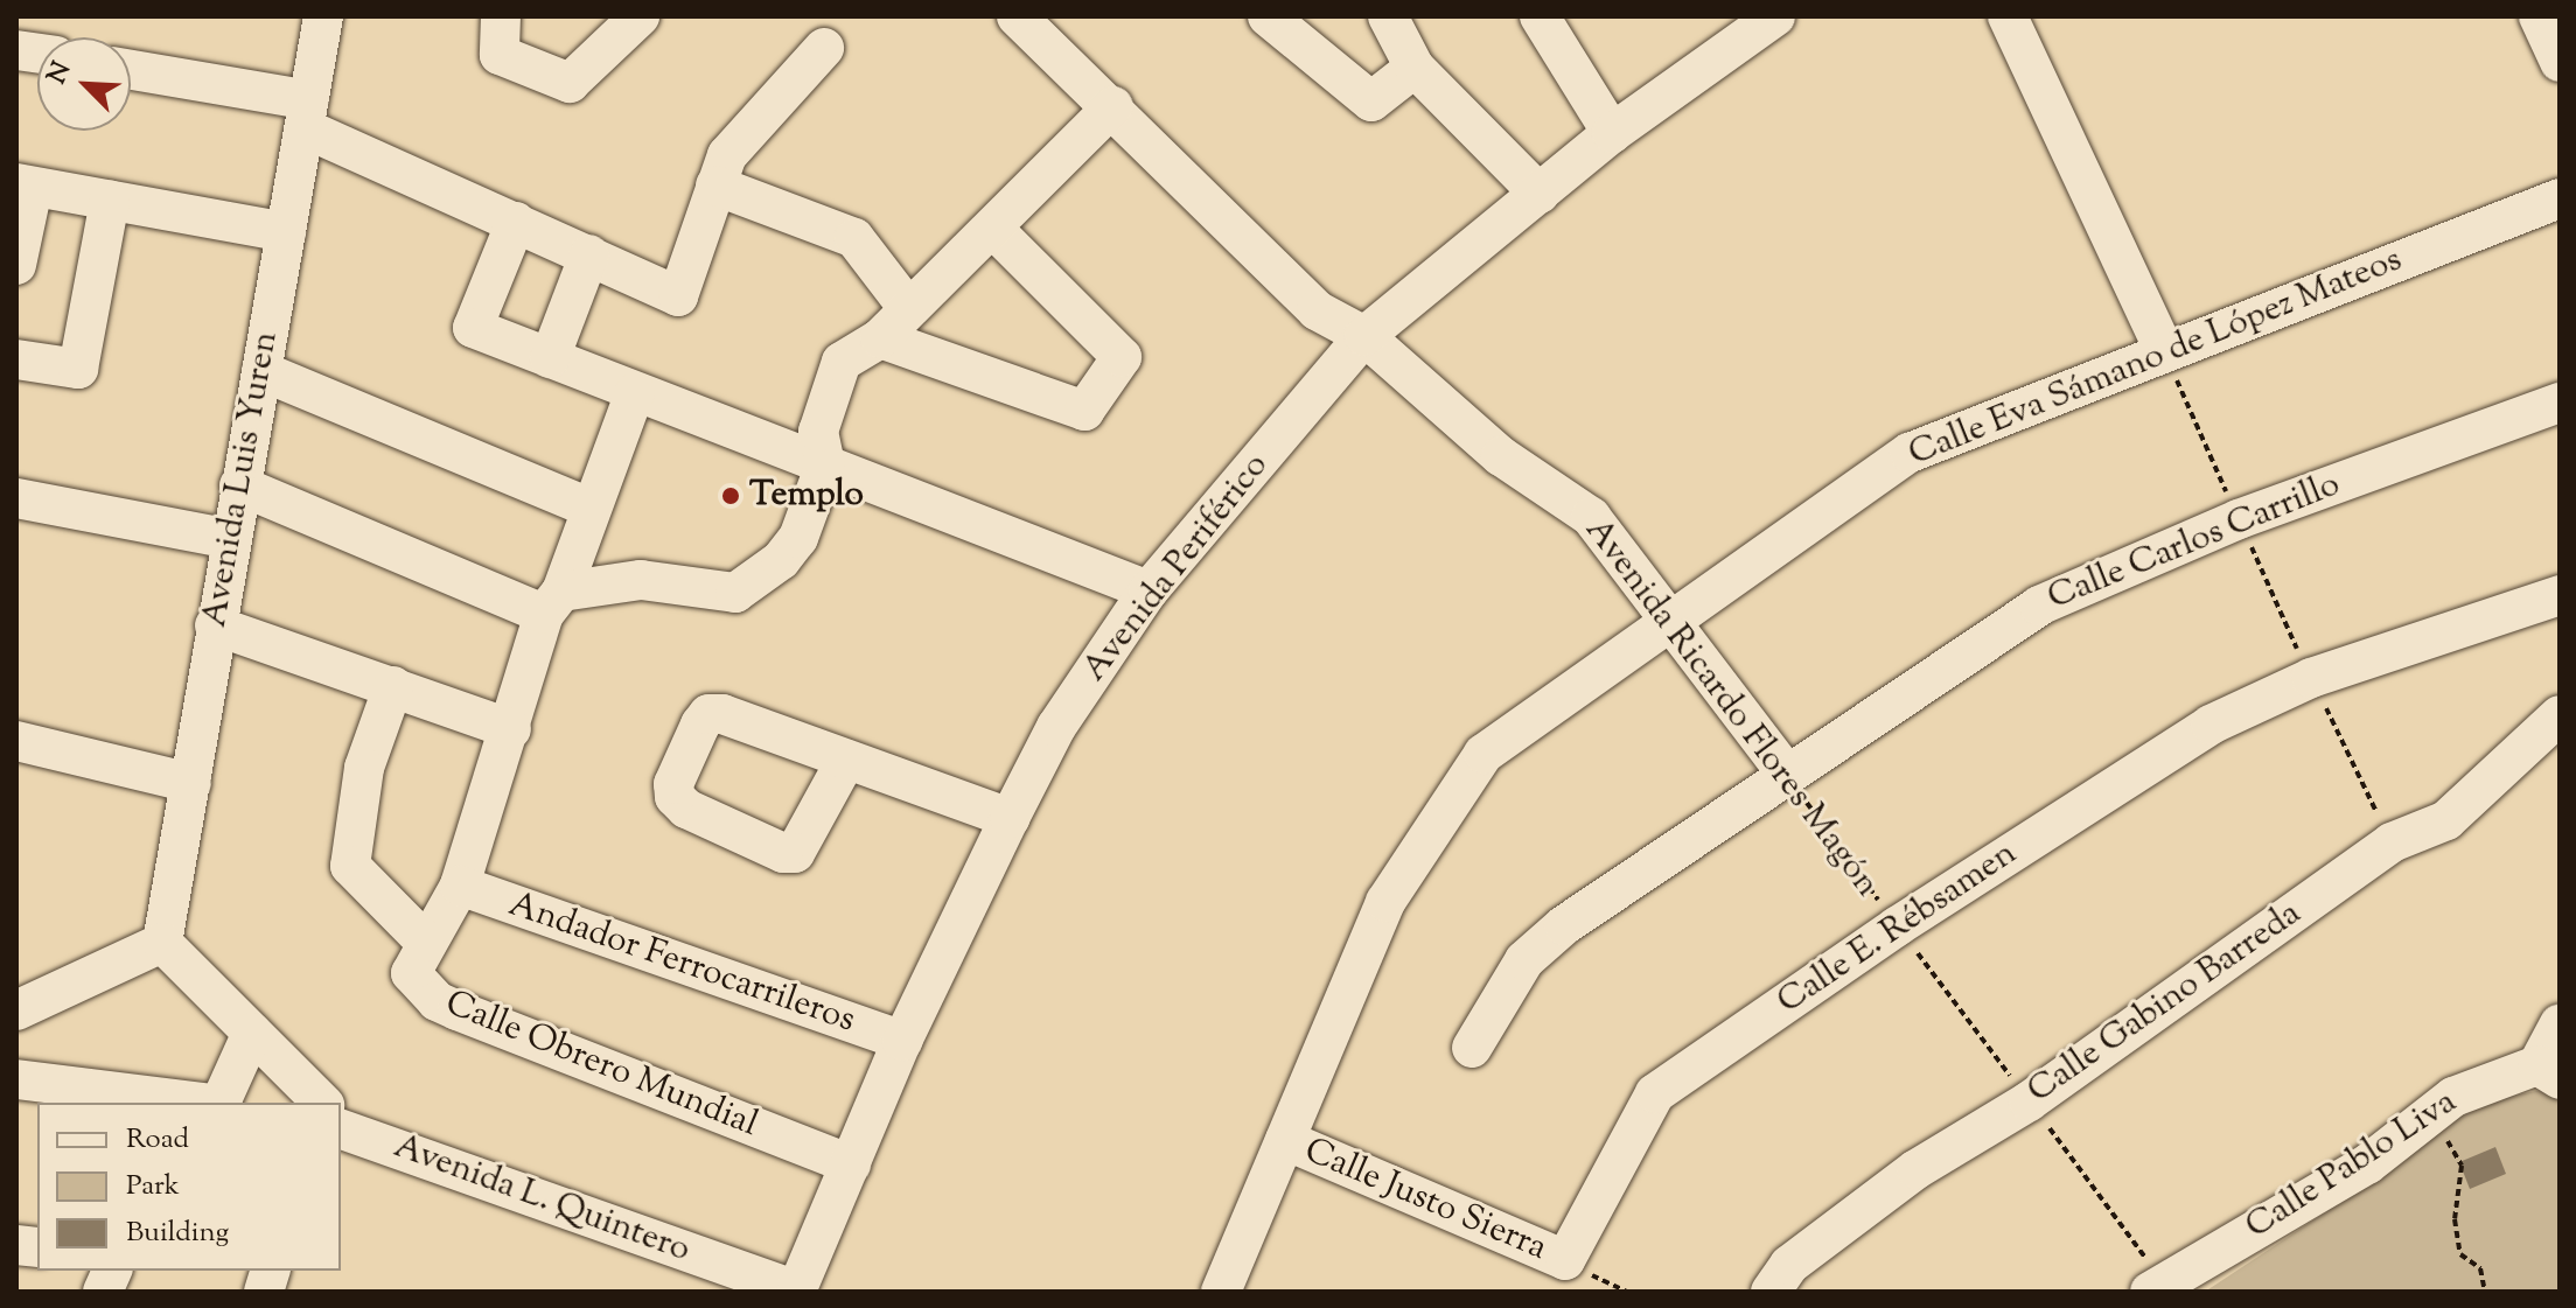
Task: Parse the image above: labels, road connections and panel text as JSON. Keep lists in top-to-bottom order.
{
  "streets": {
    "street": [
      "Calle Eva Sámano de López Mateos",
      "Avenida Luis Yuren",
      "Calle Carlos Carrillo",
      "Avenida Periférico",
      "Avenida Ricardo Flores Magón",
      "Calle E. Rébsamen",
      "Andador Ferrocarrileros",
      "Calle Gabino Barreda",
      "Calle Obrero Mundial",
      "Calle Pablo Liva",
      "Avenida L. Quintero",
      "Calle Justo Sierra"
    ]
  },
  "crossings": [
    ["Calle Eva Sámano de López Mateos", "Avenida Ricardo Flores Magón"],
    ["Calle Eva Sámano de López Mateos", "Calle Justo Sierra"],
    ["Calle Carlos Carrillo", "Avenida Ricardo Flores Magón"],
    ["Avenida Periférico", "Avenida Ricardo Flores Magón"],
    ["Avenida Periférico", "Andador Ferrocarrileros"],
    ["Avenida Periférico", "Calle Obrero Mundial"],
    ["Avenida Periférico", "Avenida L. Quintero"],
    ["Avenida Ricardo Flores Magón", "Calle E. Rébsamen"],
    ["Avenida Ricardo Flores Magón", "Calle Gabino Barreda"],
    ["Avenida Ricardo Flores Magón", "Calle Pablo Liva"],
    ["Calle E. Rébsamen", "Calle Justo Sierra"],
    ["Andador Ferrocarrileros", "Calle Obrero Mundial"]
  ],
  "places": ["Templo"],
  "legend": ["Road", "Park", "Building"],
  "north": "top left"
}
